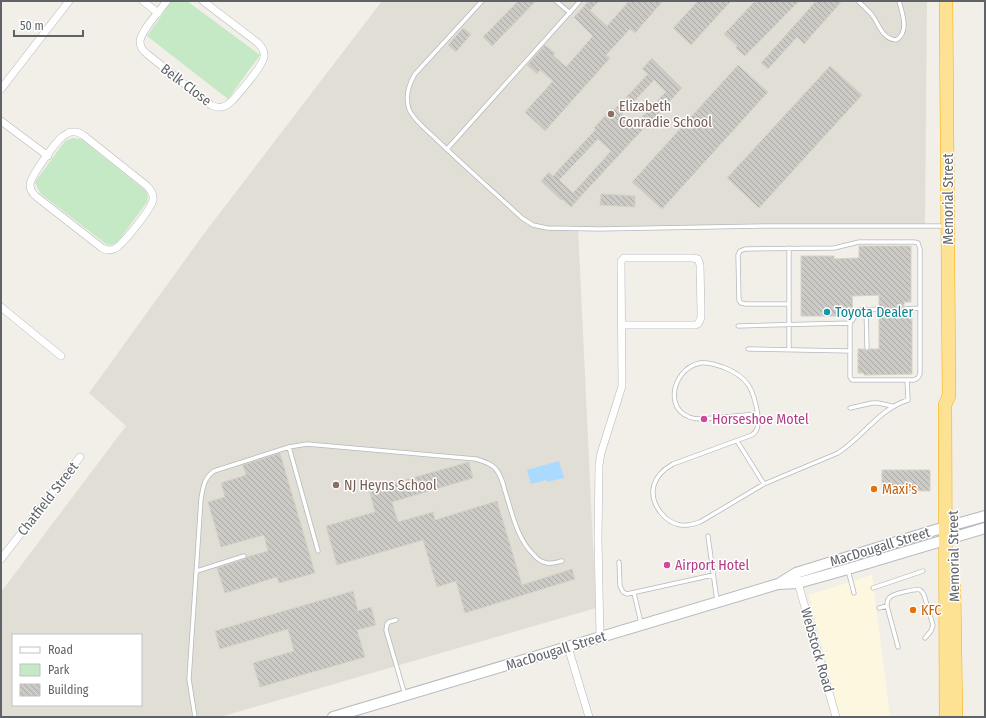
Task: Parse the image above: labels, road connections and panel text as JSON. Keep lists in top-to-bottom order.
{
  "streets": {
    "highway": ["Memorial Street"],
    "street": [
      "Belk Close",
      "Chatfield Street",
      "MacDougall Street",
      "Webstock Road"
    ]
  },
  "crossings": [
    ["Memorial Street", "MacDougall Street"],
    ["MacDougall Street", "Webstock Road"]
  ],
  "places": [
    "Elizabeth Conradie School",
    "Toyota Dealer",
    "Horseshoe Motel",
    "NJ Heyns School",
    "Maxi's",
    "Airport Hotel",
    "KFC"
  ],
  "legend": ["Road", "Park", "Building"],
  "scale_bar": "50 m"
}
